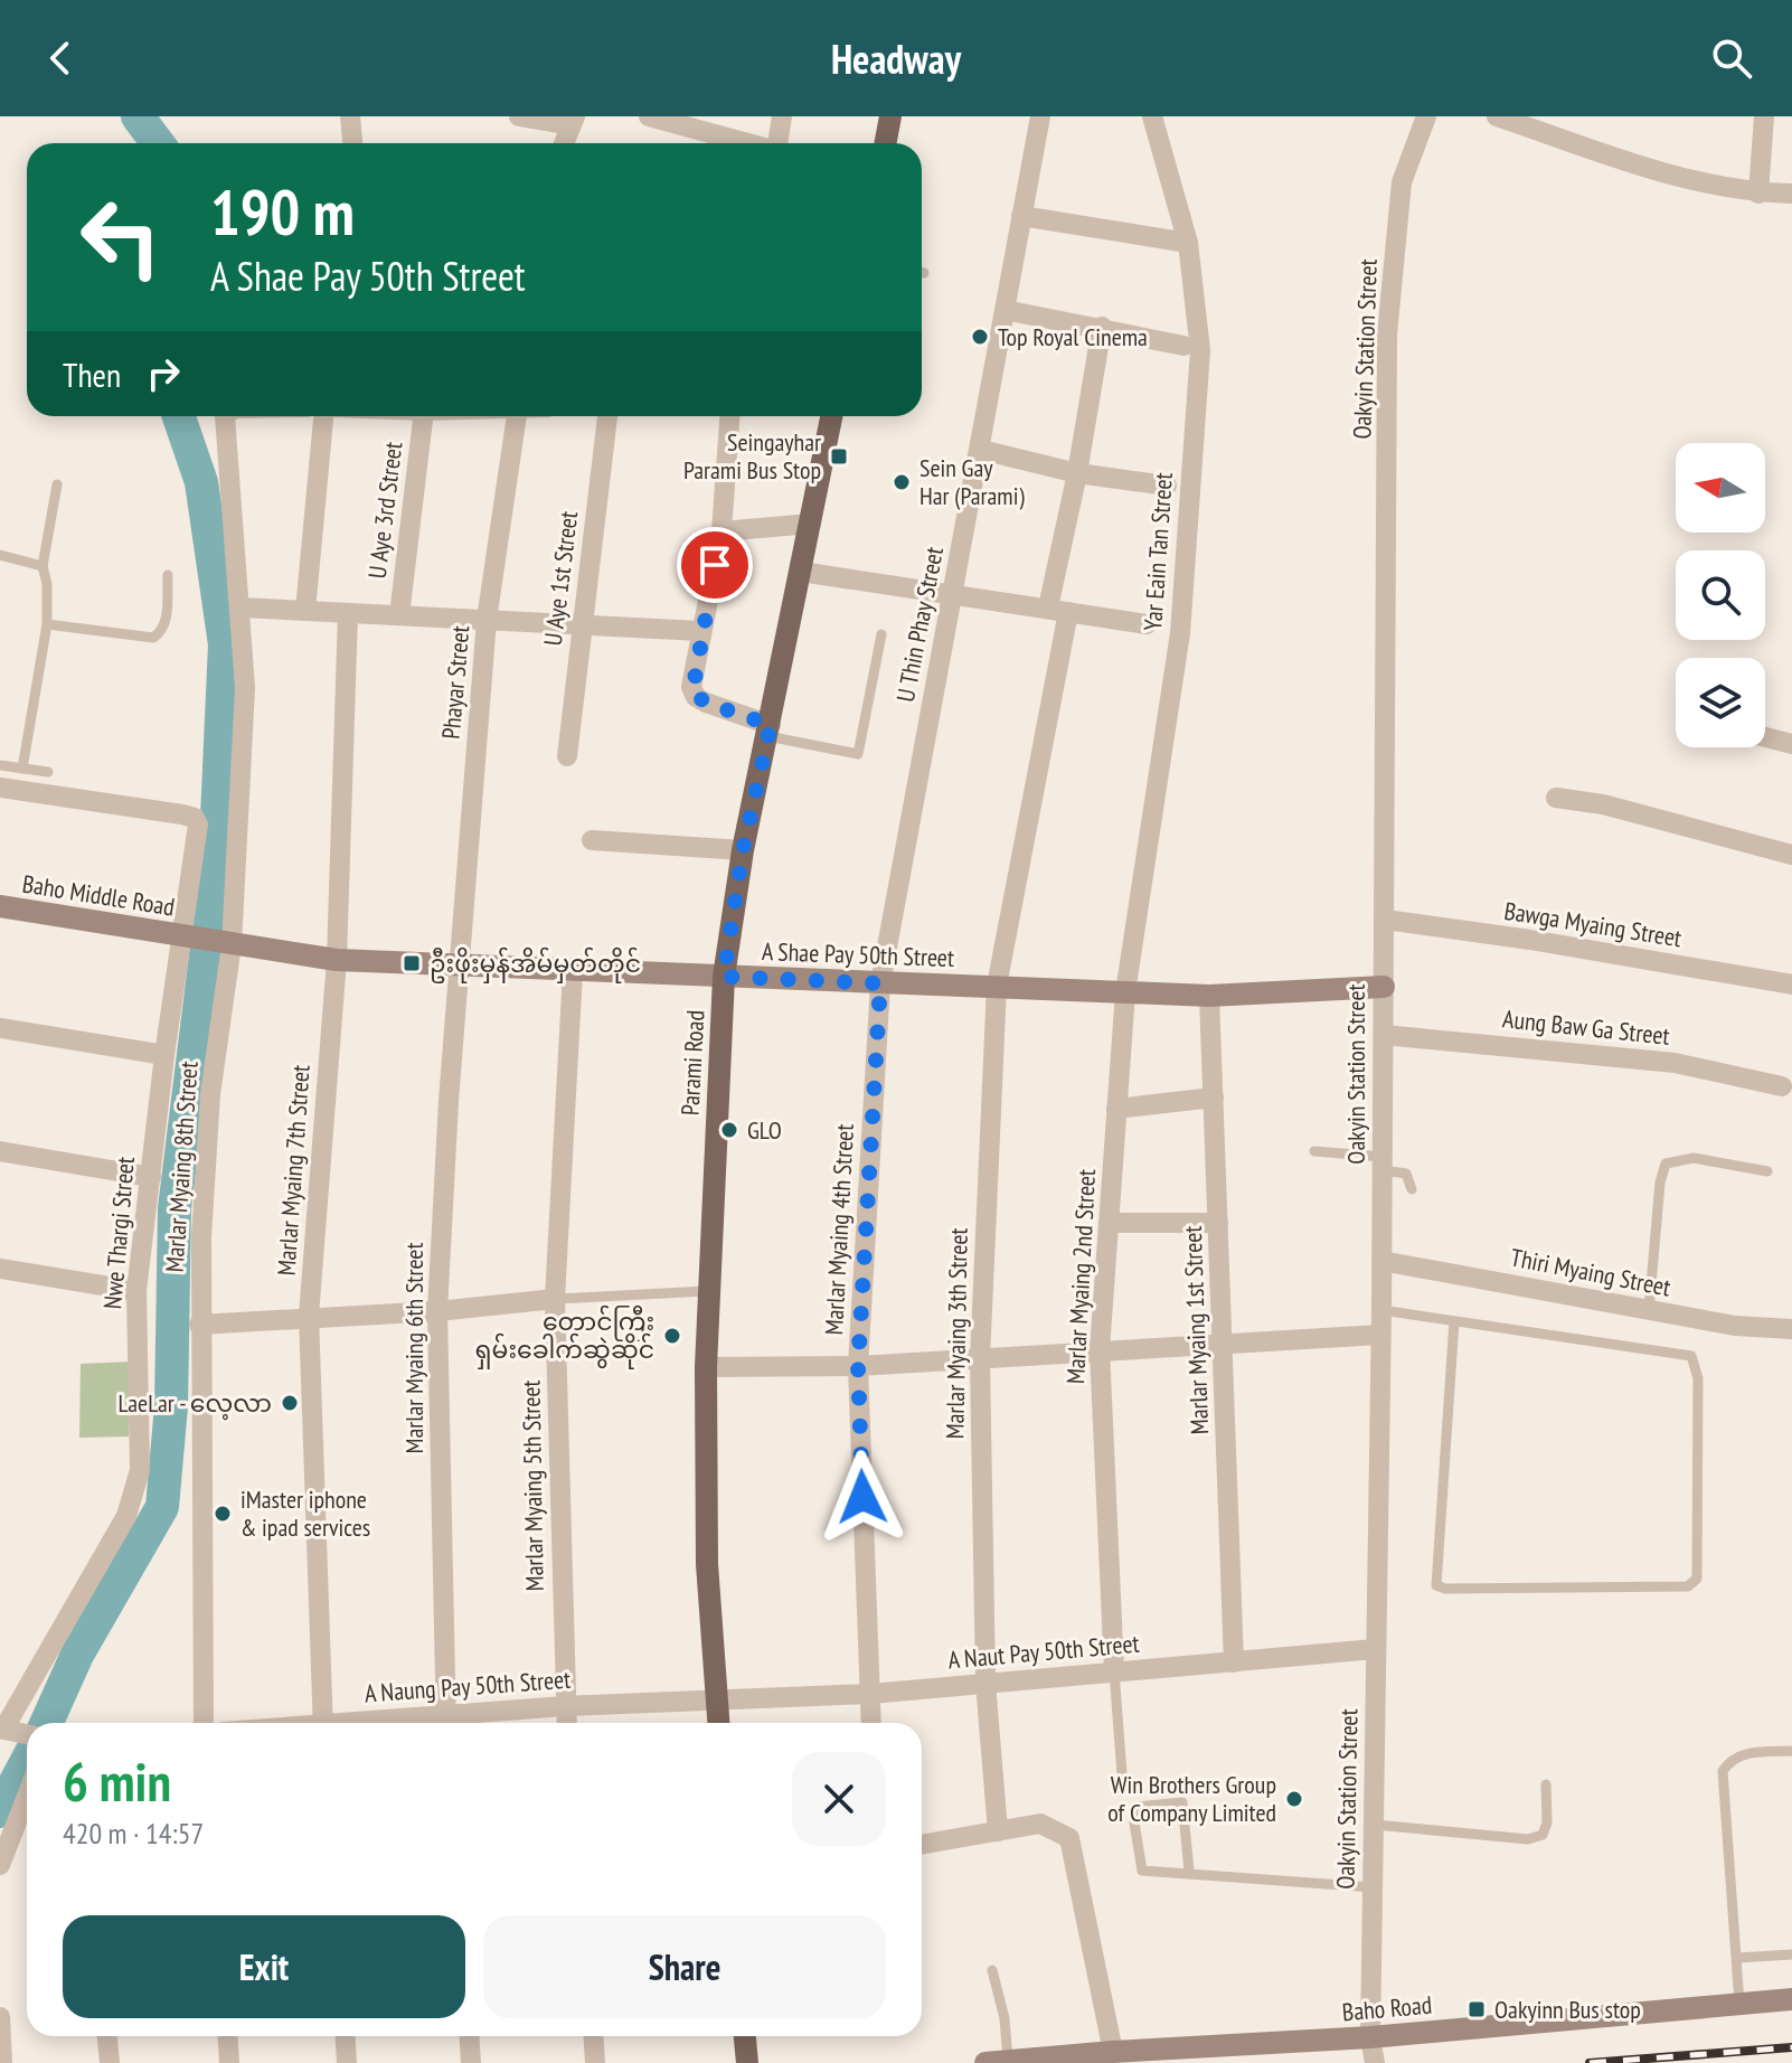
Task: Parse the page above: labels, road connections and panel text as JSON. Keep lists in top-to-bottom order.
{
  "streets": {
    "main road": ["Parami Road"],
    "street": [
      "Oakyin Station Street",
      "U Aye 3rd Street",
      "Yar Eain Tan Street",
      "U Aye 1st Street",
      "U Thin Phay Street",
      "Phayar Street",
      "Baho Middle Road",
      "Bawga Myaing Street",
      "A Shae Pay 50th Street",
      "Aung Baw Ga Street",
      "Marlar Myaing 8th Street",
      "Marlar Myaing 7th Street",
      "Marlar Myaing 4th Street",
      "Nwe Thargi Street",
      "Thiri Myaing Street",
      "Marlar Myaing 2nd Street",
      "Marlar Myaing 1st Street",
      "Marlar Myaing 3th Street",
      "Marlar Myaing 6th Street",
      "Marlar Myaing 5th Street",
      "A Naut Pay 50th Street",
      "A Naung Pay 50th Street",
      "Baho Road"
    ]
  },
  "crossings": [
    ["Oakyin Station Street", "Bawga Myaing Street"],
    ["Oakyin Station Street", "A Shae Pay 50th Street"],
    ["Oakyin Station Street", "Aung Baw Ga Street"],
    ["Oakyin Station Street", "Thiri Myaing Street"],
    ["Oakyin Station Street", "A Naut Pay 50th Street"],
    ["Oakyin Station Street", "Baho Road"],
    ["Yar Eain Tan Street", "A Shae Pay 50th Street"],
    ["Yar Eain Tan Street", "Marlar Myaing 2nd Street"],
    ["U Thin Phay Street", "A Shae Pay 50th Street"],
    ["U Thin Phay Street", "Marlar Myaing 4th Street"],
    ["Phayar Street", "A Shae Pay 50th Street"],
    ["Phayar Street", "Marlar Myaing 6th Street"],
    ["Baho Middle Road", "A Shae Pay 50th Street"],
    ["Baho Middle Road", "Marlar Myaing 8th Street"],
    ["Baho Middle Road", "Nwe Thargi Street"],
    ["A Shae Pay 50th Street", "Parami Road"],
    ["A Shae Pay 50th Street", "Marlar Myaing 8th Street"],
    ["A Shae Pay 50th Street", "Marlar Myaing 7th Street"],
    ["A Shae Pay 50th Street", "Marlar Myaing 4th Street"],
    ["A Shae Pay 50th Street", "Marlar Myaing 2nd Street"],
    ["A Shae Pay 50th Street", "Marlar Myaing 1st Street"],
    ["A Shae Pay 50th Street", "Marlar Myaing 3th Street"],
    ["A Shae Pay 50th Street", "Marlar Myaing 6th Street"],
    ["A Shae Pay 50th Street", "Marlar Myaing 5th Street"],
    ["Parami Road", "A Naut Pay 50th Street"],
    ["Parami Road", "A Naung Pay 50th Street"],
    ["Marlar Myaing 4th Street", "A Naut Pay 50th Street"],
    ["Marlar Myaing 2nd Street", "A Naut Pay 50th Street"],
    ["Marlar Myaing 1st Street", "A Naut Pay 50th Street"],
    ["Marlar Myaing 3th Street", "A Naut Pay 50th Street"],
    ["Marlar Myaing 6th Street", "A Naung Pay 50th Street"],
    ["Marlar Myaing 5th Street", "A Naung Pay 50th Street"],
    ["A Naut Pay 50th Street", "A Naung Pay 50th Street"]
  ],
  "places": {
    "other": [
      "Top Royal Cinema",
      "Sein Gay Har (Parami)",
      "GLO",
      "တောင်ကြီး ရှမ်းခေါက်ဆွဲဆိုင်",
      "LaeLar - လေ့လာ",
      "iMaster iphone & ipad services",
      "Win Brothers Group of Company Limited"
    ],
    "transit": ["Seingayhar Parami Bus Stop", "ဦးဖိုးမှန်အိမ်မှတ်တိုင်", "Oakyinn Bus stop"]
  },
  "north": "left",
  "page": {
    "header": "Headway",
    "turn": ["190 m", "A Shae Pay 50th Street"],
    "then": "Then",
    "heading": ["6 min", "420 m · 14:57"],
    "buttons": ["Exit", "Share"]
  }
}
